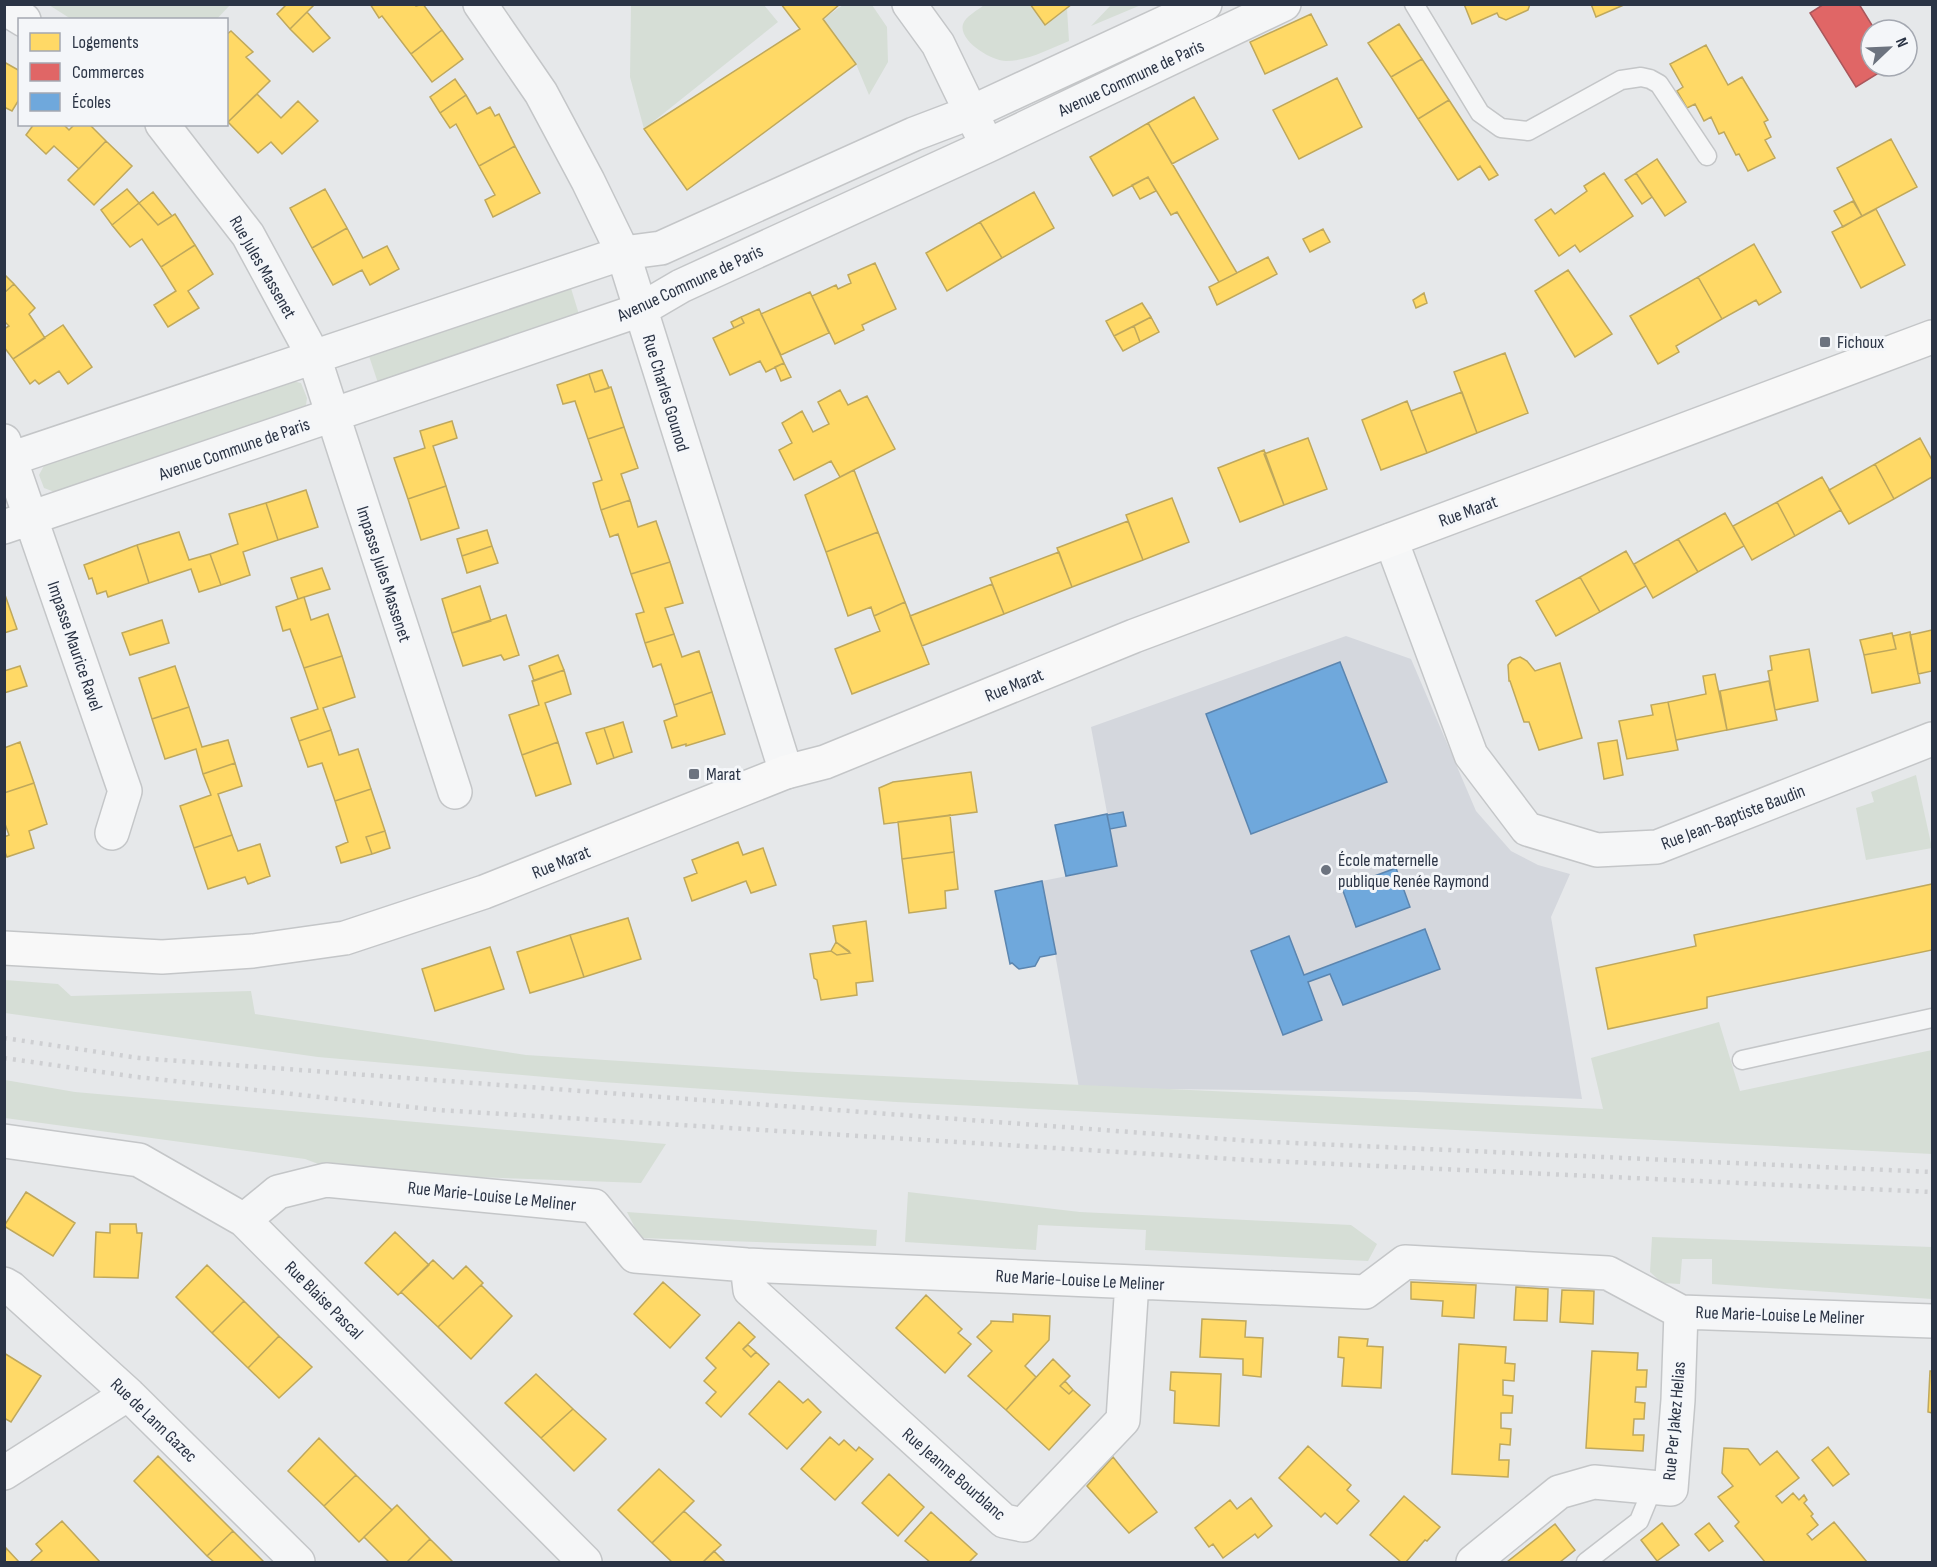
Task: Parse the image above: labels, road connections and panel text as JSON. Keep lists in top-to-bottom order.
{
  "streets": {
    "main road": ["Rue Marat"],
    "street": [
      "Avenue Commune de Paris",
      "Rue Jules Massenet",
      "Rue Charles Gounod",
      "Impasse Jules Massenet",
      "Impasse Maurice Ravel",
      "Rue Jean-Baptiste Baudin",
      "Rue Marie-Louise Le Meliner",
      "Rue Blaise Pascal",
      "Rue de Lann Gazec",
      "Rue Per Jakez Helias",
      "Rue Jeanne Bourblanc"
    ]
  },
  "crossings": [
    ["Avenue Commune de Paris", "Rue Jules Massenet"],
    ["Avenue Commune de Paris", "Rue Charles Gounod"],
    ["Avenue Commune de Paris", "Impasse Jules Massenet"],
    ["Avenue Commune de Paris", "Impasse Maurice Ravel"],
    ["Rue Jules Massenet", "Impasse Jules Massenet"],
    ["Rue Charles Gounod", "Rue Marat"],
    ["Rue Marat", "Rue Jean-Baptiste Baudin"],
    ["Rue Marie-Louise Le Meliner", "Rue Blaise Pascal"],
    ["Rue Marie-Louise Le Meliner", "Rue Per Jakez Helias"],
    ["Rue Marie-Louise Le Meliner", "Rue Jeanne Bourblanc"]
  ],
  "places": {
    "transit": ["Fichoux", "Marat"],
    "other": ["École maternelle publique Renée Raymond"]
  },
  "legend": ["Logements", "Commerces", "Écoles"],
  "north": "top right"
}
